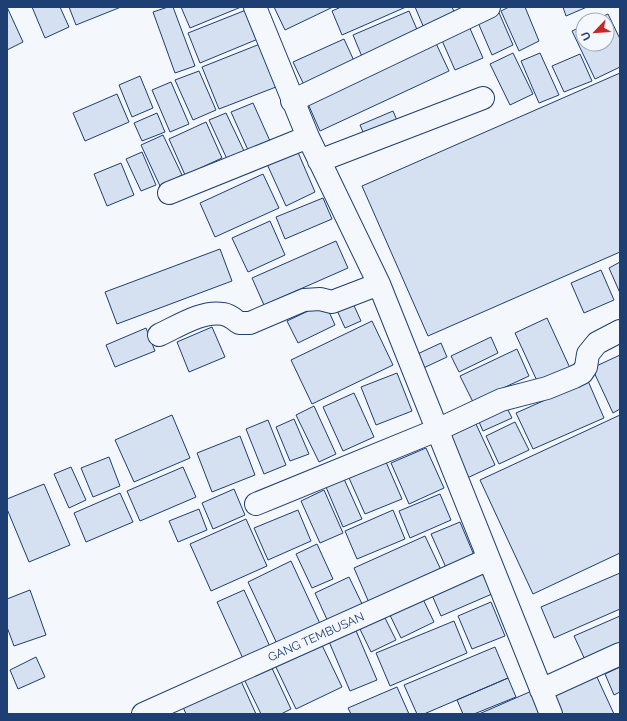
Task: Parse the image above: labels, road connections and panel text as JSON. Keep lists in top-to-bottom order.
{
  "streets": {
    "street": ["GANG TEMBUSAN"]
  },
  "north": "bottom left"
}
